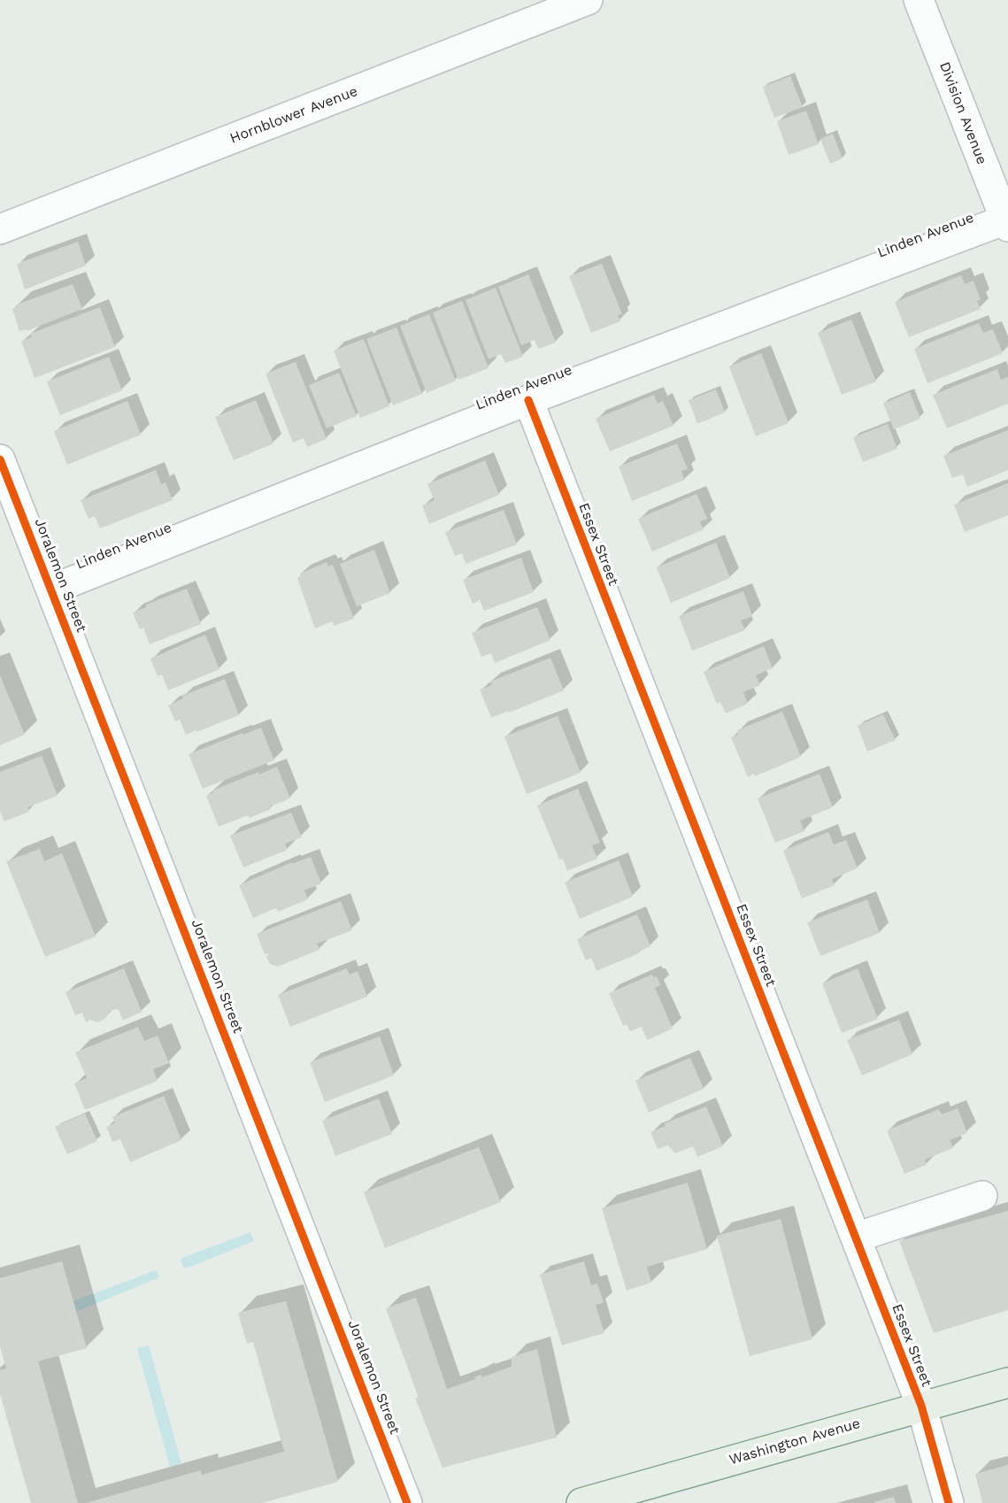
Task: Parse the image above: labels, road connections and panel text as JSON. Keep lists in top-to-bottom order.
{
  "streets": {
    "main road": ["Washington Avenue"],
    "street": [
      "Division Avenue",
      "Hornblower Avenue",
      "Linden Avenue",
      "Essex Street",
      "Joralemon Street"
    ]
  },
  "crossings": [
    ["Division Avenue", "Linden Avenue"],
    ["Linden Avenue", "Essex Street"],
    ["Linden Avenue", "Joralemon Street"],
    ["Essex Street", "Washington Avenue"]
  ]
}
